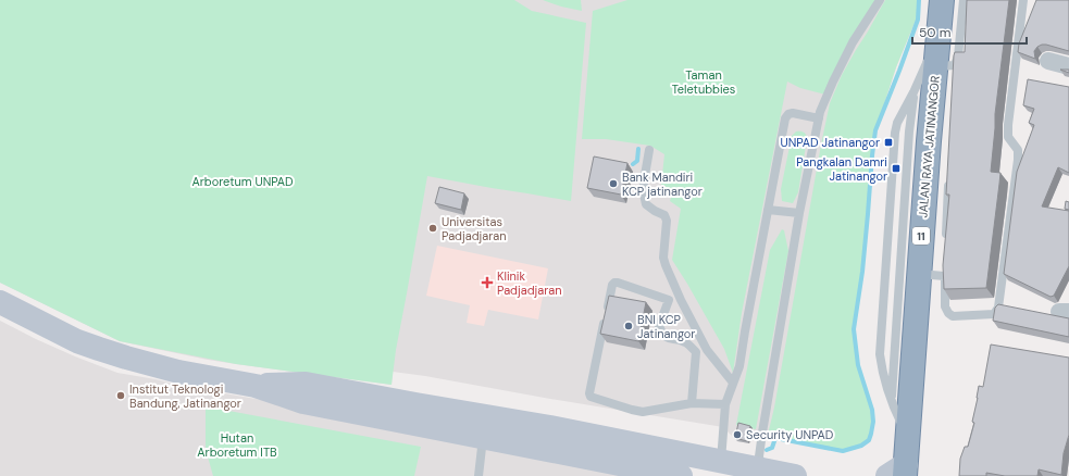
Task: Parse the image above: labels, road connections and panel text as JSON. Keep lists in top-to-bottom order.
{
  "streets": {
    "highway": ["JALAN RAYA JATINANGOR", "11"]
  },
  "parks": ["Taman Teletubbies", "Arboretum UNPAD", "Hutan Arboretum ITB"],
  "places": {
    "transit": ["UNPAD Jatinangor", "Pangkalan Damri Jatinangor"],
    "other": [
      "Bank Mandiri KCP jatinangor",
      "Universitas Padjadjaran",
      "BNI KCP Jatinangor",
      "Institut Teknologi Bandung, Jatinangor",
      "Security UNPAD"
    ],
    "health": ["Klinik Padjadjaran"]
  },
  "scale_bar": "50 m"
}
